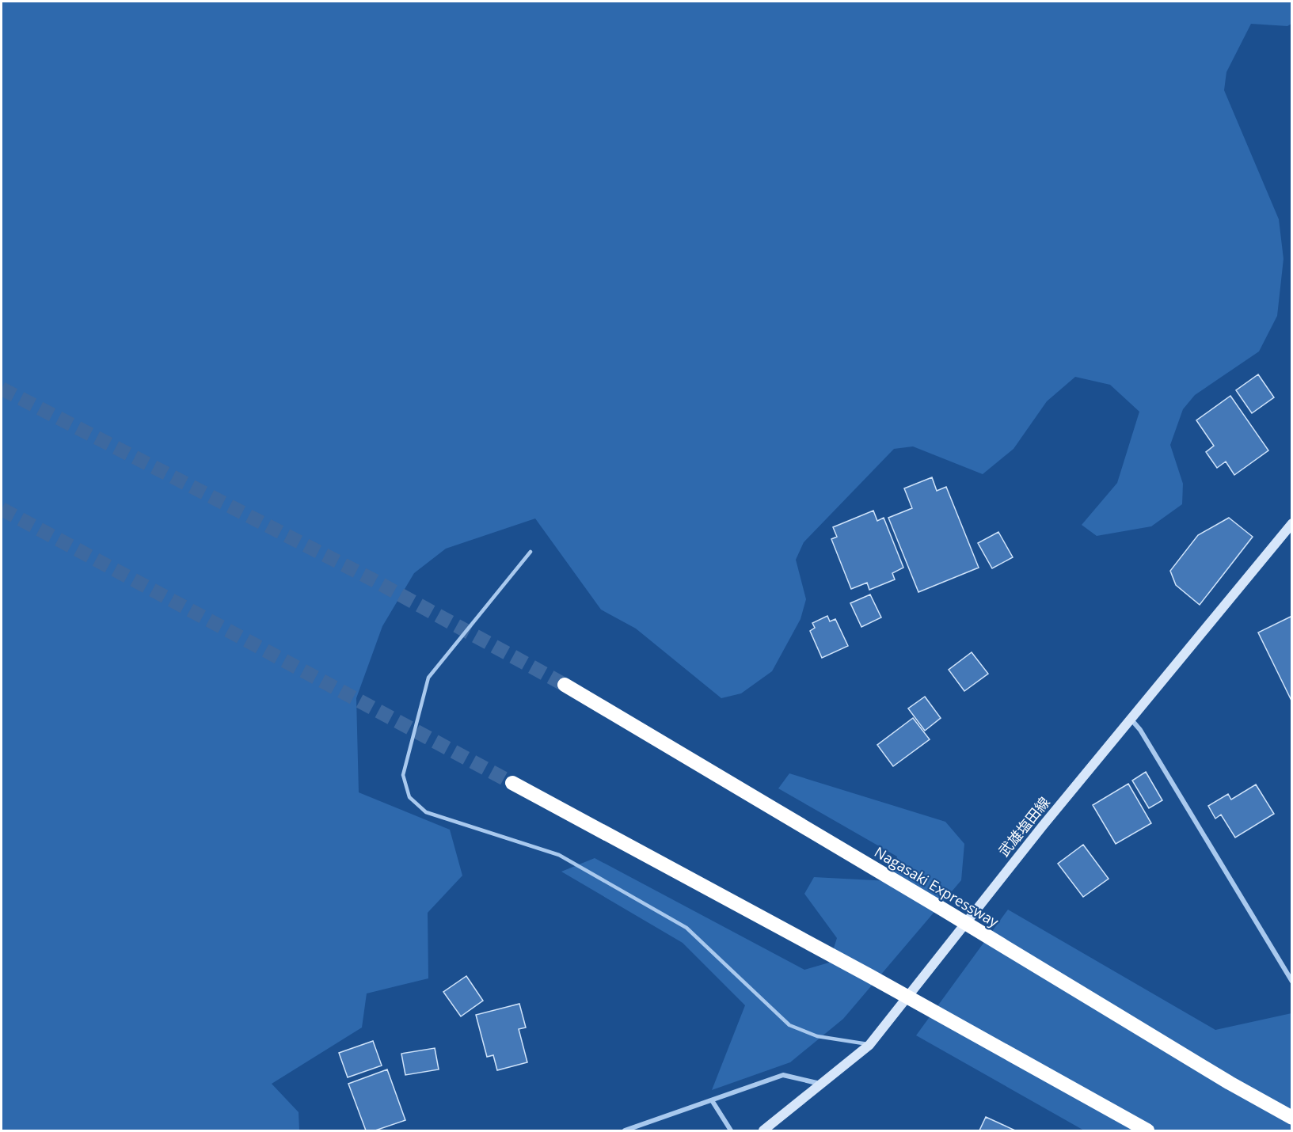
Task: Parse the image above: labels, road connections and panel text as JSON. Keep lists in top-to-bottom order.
{
  "streets": {
    "highway": ["Nagasaki Expressway"],
    "main road": ["武雄塩田線"]
  }
}
